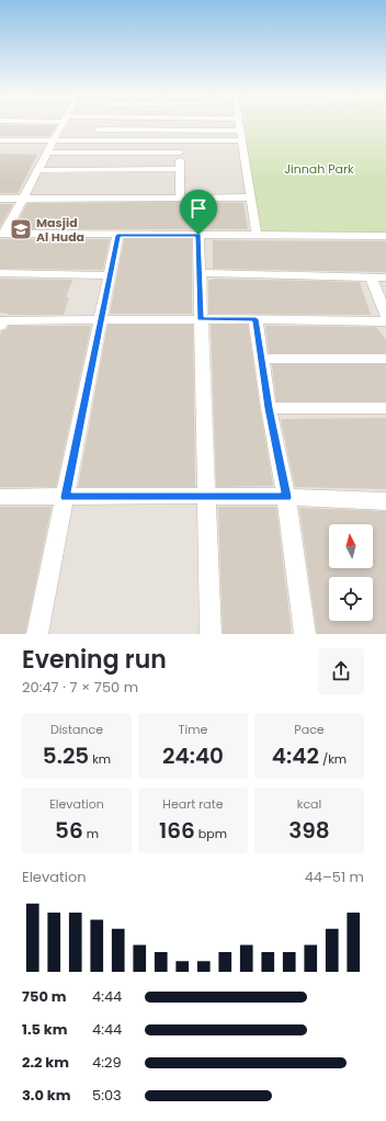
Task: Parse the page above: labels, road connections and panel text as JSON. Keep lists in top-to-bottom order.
{
  "parks": ["Jinnah Park"],
  "places": {
    "school or university": ["Masjid Al Huda"]
  },
  "north": "top",
  "page": {
    "heading": ["Evening run", "20:47 · 7 × 750 m"],
    "stats": [
      ["Distance", "5.25 km"],
      ["Time", "24:40"],
      ["Pace", "4:42 /km"],
      ["Elevation", "56 m"],
      ["Heart rate", "166 bpm"],
      ["kcal", "398"]
    ],
    "chart": ["Elevation", "44–51 m"],
    "list": [
      {
        "name": "750 m",
        "note": "4:44"
      },
      {
        "name": "1.5 km",
        "note": "4:44"
      },
      {
        "name": "2.2 km",
        "note": "4:29"
      },
      {
        "name": "3.0 km",
        "note": "5:03"
      }
    ]
  }
}
